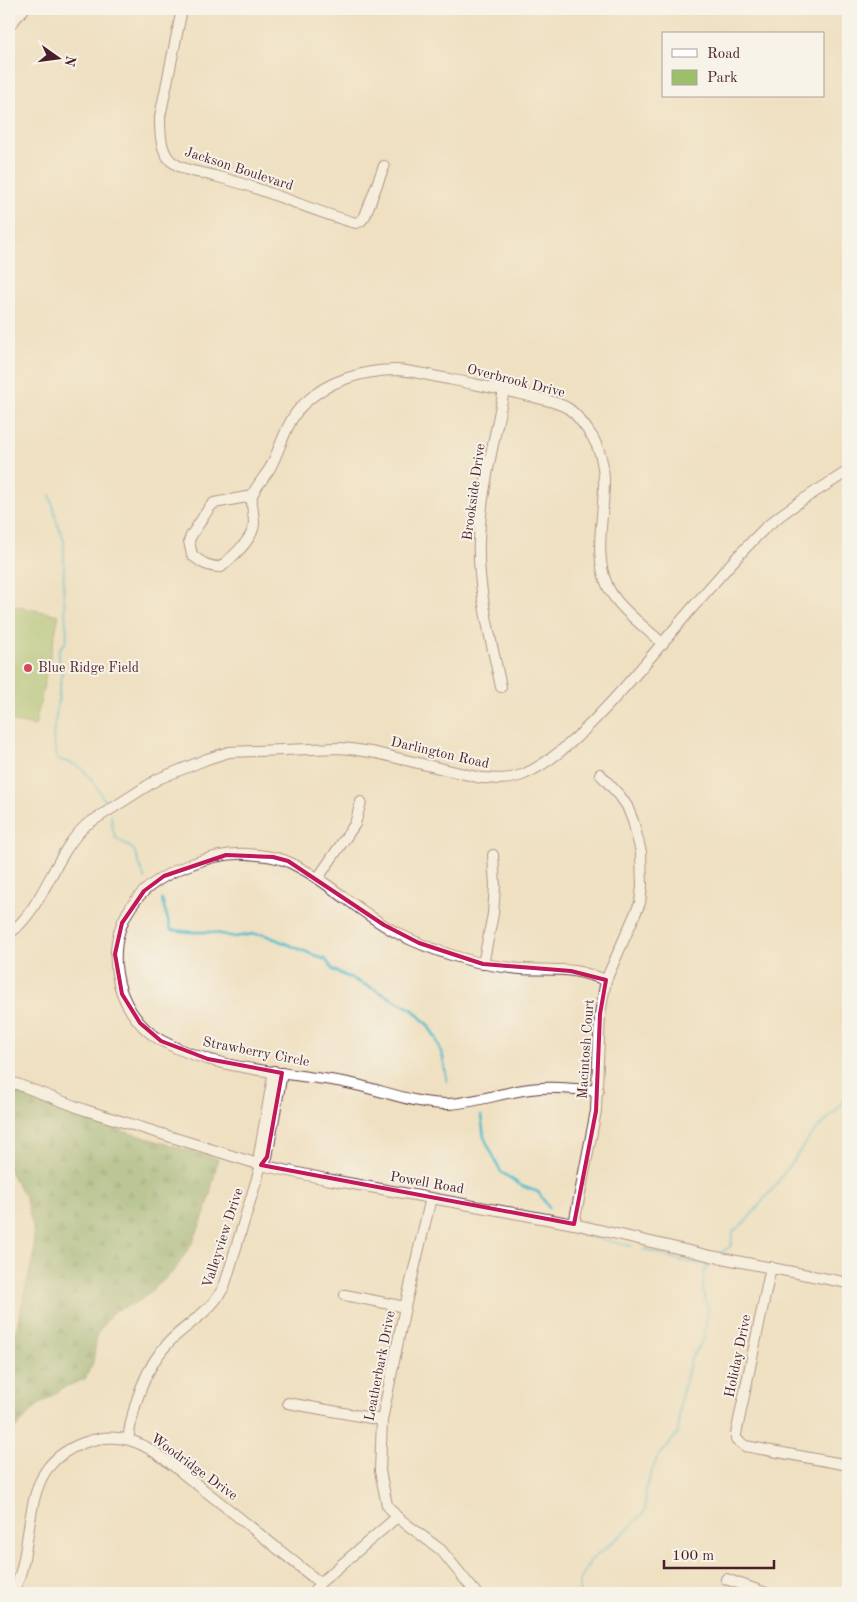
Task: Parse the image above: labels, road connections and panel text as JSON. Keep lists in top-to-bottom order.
{
  "streets": {
    "street": [
      "Jackson Boulevard",
      "Overbrook Drive",
      "Brookside Drive",
      "Darlington Road",
      "Macintosh Court",
      "Strawberry Circle",
      "Powell Road",
      "Valleyview Drive",
      "Holiday Drive",
      "Leatherbark Drive",
      "Woodridge Drive"
    ]
  },
  "crossings": [
    ["Overbrook Drive", "Brookside Drive"],
    ["Overbrook Drive", "Darlington Road"],
    ["Macintosh Court", "Strawberry Circle"],
    ["Macintosh Court", "Powell Road"],
    ["Strawberry Circle", "Valleyview Drive"],
    ["Powell Road", "Valleyview Drive"],
    ["Powell Road", "Holiday Drive"],
    ["Powell Road", "Leatherbark Drive"],
    ["Valleyview Drive", "Woodridge Drive"]
  ],
  "places": ["Blue Ridge Field"],
  "legend": ["Road", "Park"],
  "scale_bar": "100 m",
  "north": "right"
}
